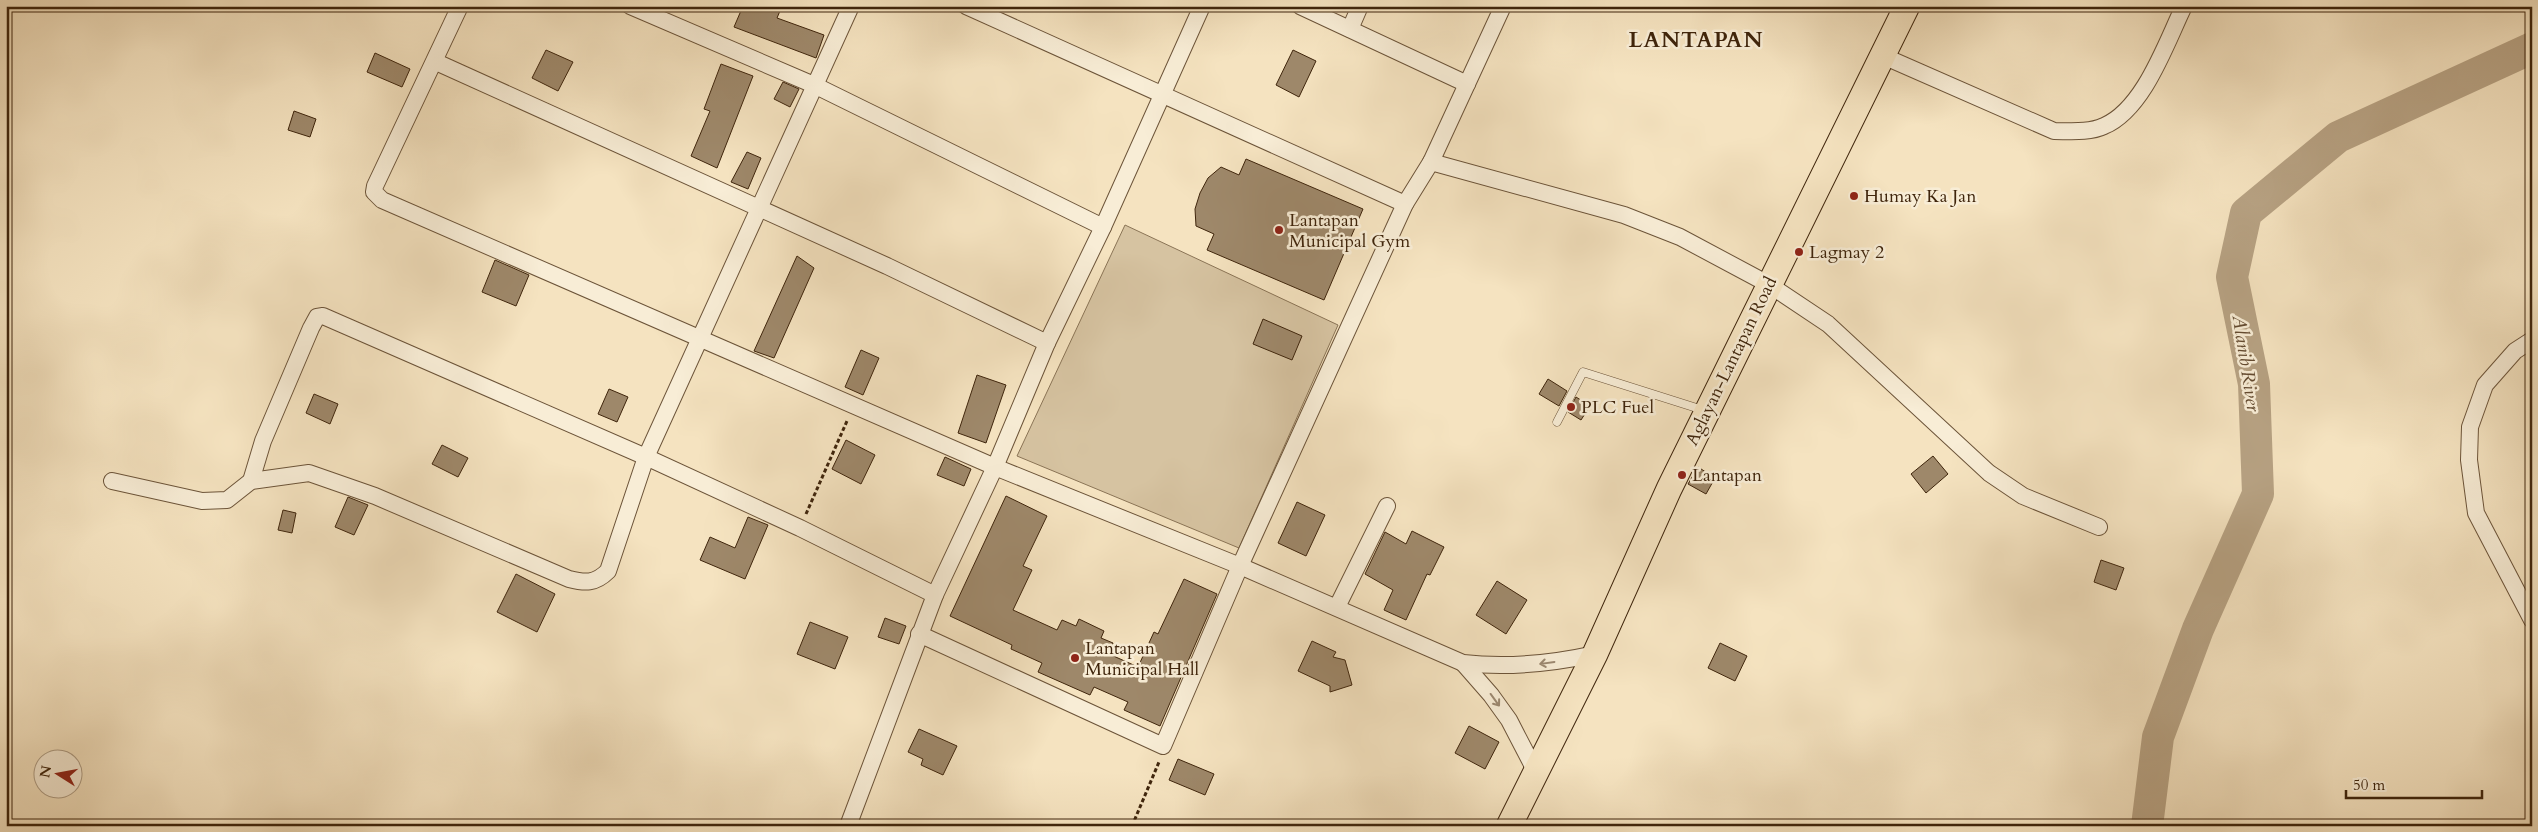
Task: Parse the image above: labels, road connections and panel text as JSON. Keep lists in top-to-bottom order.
{
  "streets": {
    "main road": ["Aglayan-Lantapan Road"]
  },
  "districts": ["LANTAPAN"],
  "water": ["Alanib River"],
  "places": [
    "Humay Ka Jan",
    "Lantapan Municipal Gym",
    "Lagmay 2",
    "PLC Fuel",
    "Lantapan",
    "Lantapan Municipal Hall"
  ],
  "scale_bar": "50 m",
  "north": "left"
}
